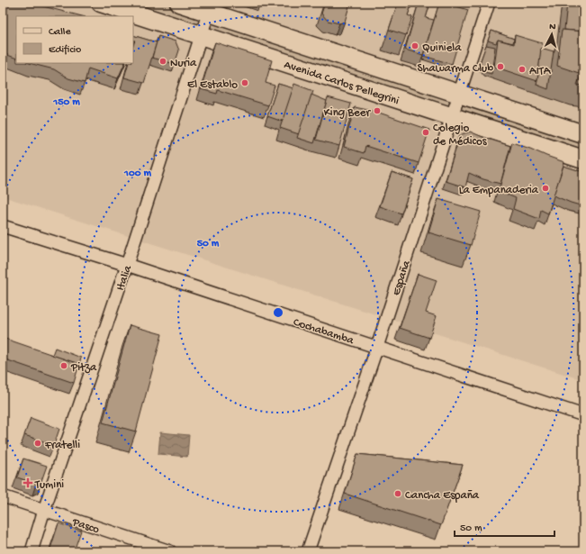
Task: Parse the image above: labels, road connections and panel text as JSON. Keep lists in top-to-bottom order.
{
  "streets": {
    "main road": ["Avenida Carlos Pellegrini"],
    "street": [
      "Italia",
      "España",
      "Cochabamba",
      "Pasco"
    ]
  },
  "crossings": [
    ["Avenida Carlos Pellegrini", "Italia"],
    ["Avenida Carlos Pellegrini", "España"],
    ["Italia", "Cochabamba"],
    ["Italia", "Pasco"],
    ["España", "Cochabamba"]
  ],
  "places": {
    "other": [
      "Quiniela",
      "Nuria",
      "Shawarma Club",
      "AITA",
      "El Establo",
      "King Beer",
      "Colegio de Médicos",
      "La Empanaderia",
      "Pitza",
      "Fratelli",
      "Cancha España"
    ],
    "health": ["Tumini"]
  },
  "legend": ["Calle", "Edificio"],
  "scale_bar": "50 m",
  "north": "top",
  "rings": ["150 m", "100 m", "50 m"]
}
